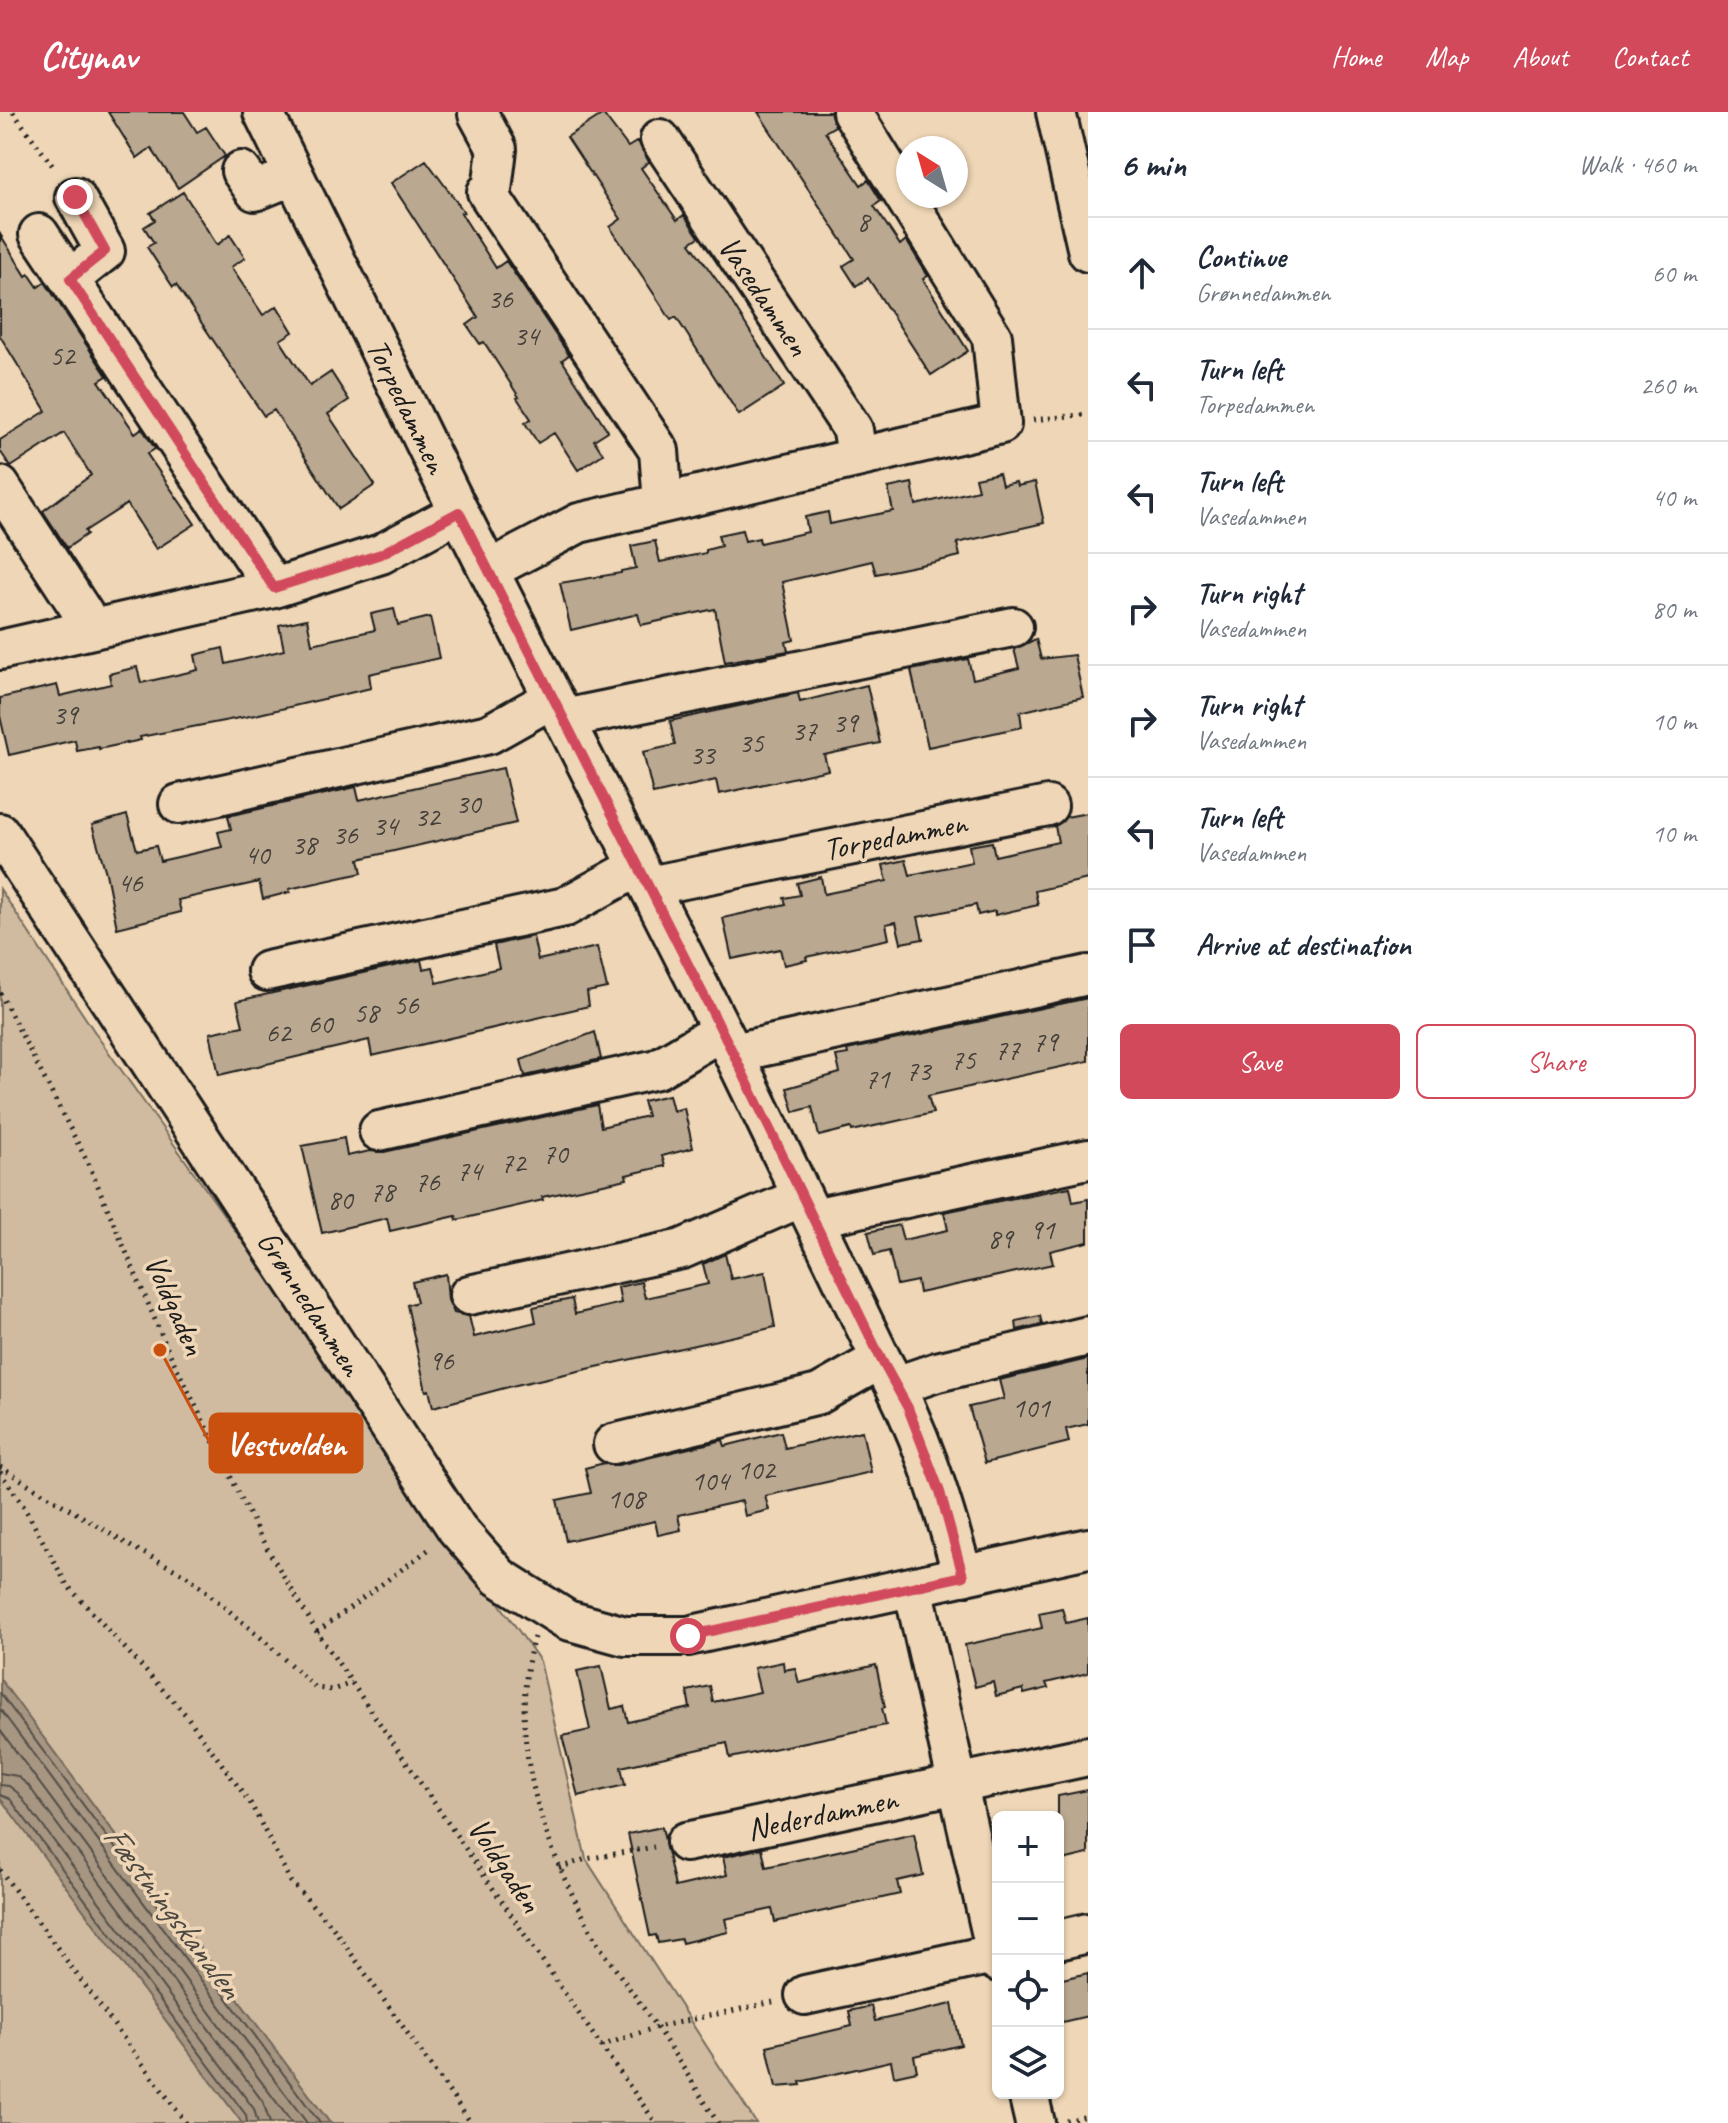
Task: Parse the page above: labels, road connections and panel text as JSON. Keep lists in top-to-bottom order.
{
  "streets": {
    "street": [
      "Vasedammen",
      "Torpedammen",
      "Grønnedammen",
      "Nederdammen"
    ],
    "path": ["Voldgaden"]
  },
  "crossings": [
    ["Torpedammen", "Grønnedammen"]
  ],
  "water": ["Fæstningskanalen"],
  "places": ["Vestvolden"],
  "house_numbers": [
    "8",
    "36",
    "34",
    "52",
    "39",
    "39",
    "37",
    "35",
    "33",
    "30",
    "32",
    "34",
    "36",
    "38",
    "40",
    "46",
    "56",
    "58",
    "60",
    "62",
    "79",
    "77",
    "75",
    "73",
    "71",
    "70",
    "72",
    "74",
    "76",
    "78",
    "80",
    "91",
    "89",
    "96",
    "101",
    "102",
    "104",
    "108"
  ],
  "north": "top left",
  "page": {
    "header": "Citynav",
    "nav": [
      "Home",
      "Map",
      "About",
      "Contact"
    ],
    "heading": ["6 min", "Walk · 460 m"],
    "list": [
      ["Continue", "Grønnedammen", "60 m"],
      ["Turn left", "Torpedammen", "260 m"],
      ["Turn left", "Vasedammen", "40 m"],
      ["Turn right", "Vasedammen", "80 m"],
      ["Turn right", "Vasedammen", "10 m"],
      ["Turn left", "Vasedammen", "10 m"],
      "Arrive at destination"
    ],
    "buttons": ["Save", "Share"],
    "map_buttons": ["+", "−"]
  }
}
